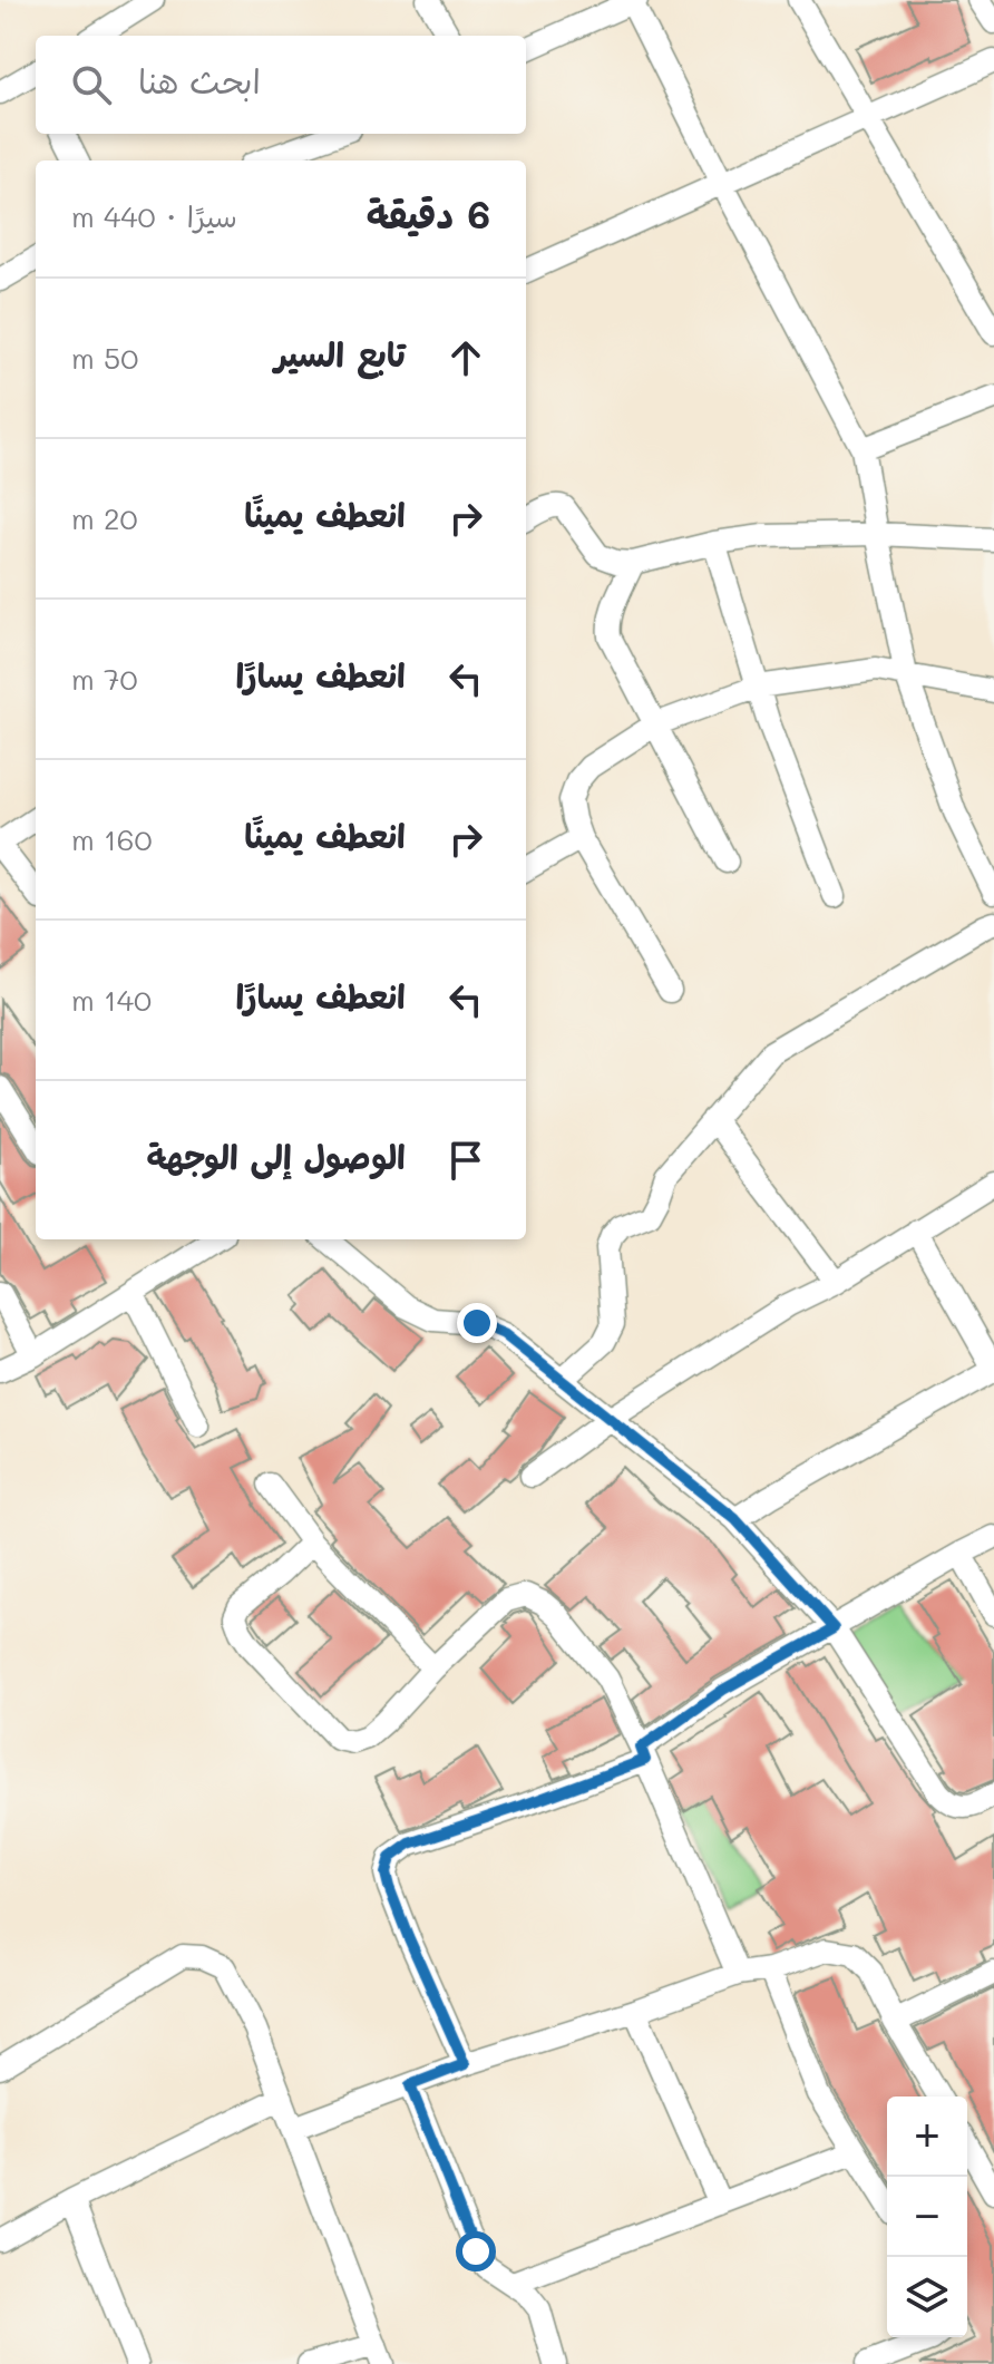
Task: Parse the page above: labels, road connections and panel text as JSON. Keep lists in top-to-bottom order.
{
  "page": {
    "search": "ابحث هنا",
    "heading": ["6 دقيقة", "سيرًا · 440 m"],
    "list": [
      ["تابع السير", "50 m"],
      ["انعطف يمينًا", "20 m"],
      ["انعطف يسارًا", "70 m"],
      ["انعطف يمينًا", "160 m"],
      ["انعطف يسارًا", "140 m"],
      "الوصول إلى الوجهة"
    ],
    "map_buttons": ["+", "−"]
  }
}
